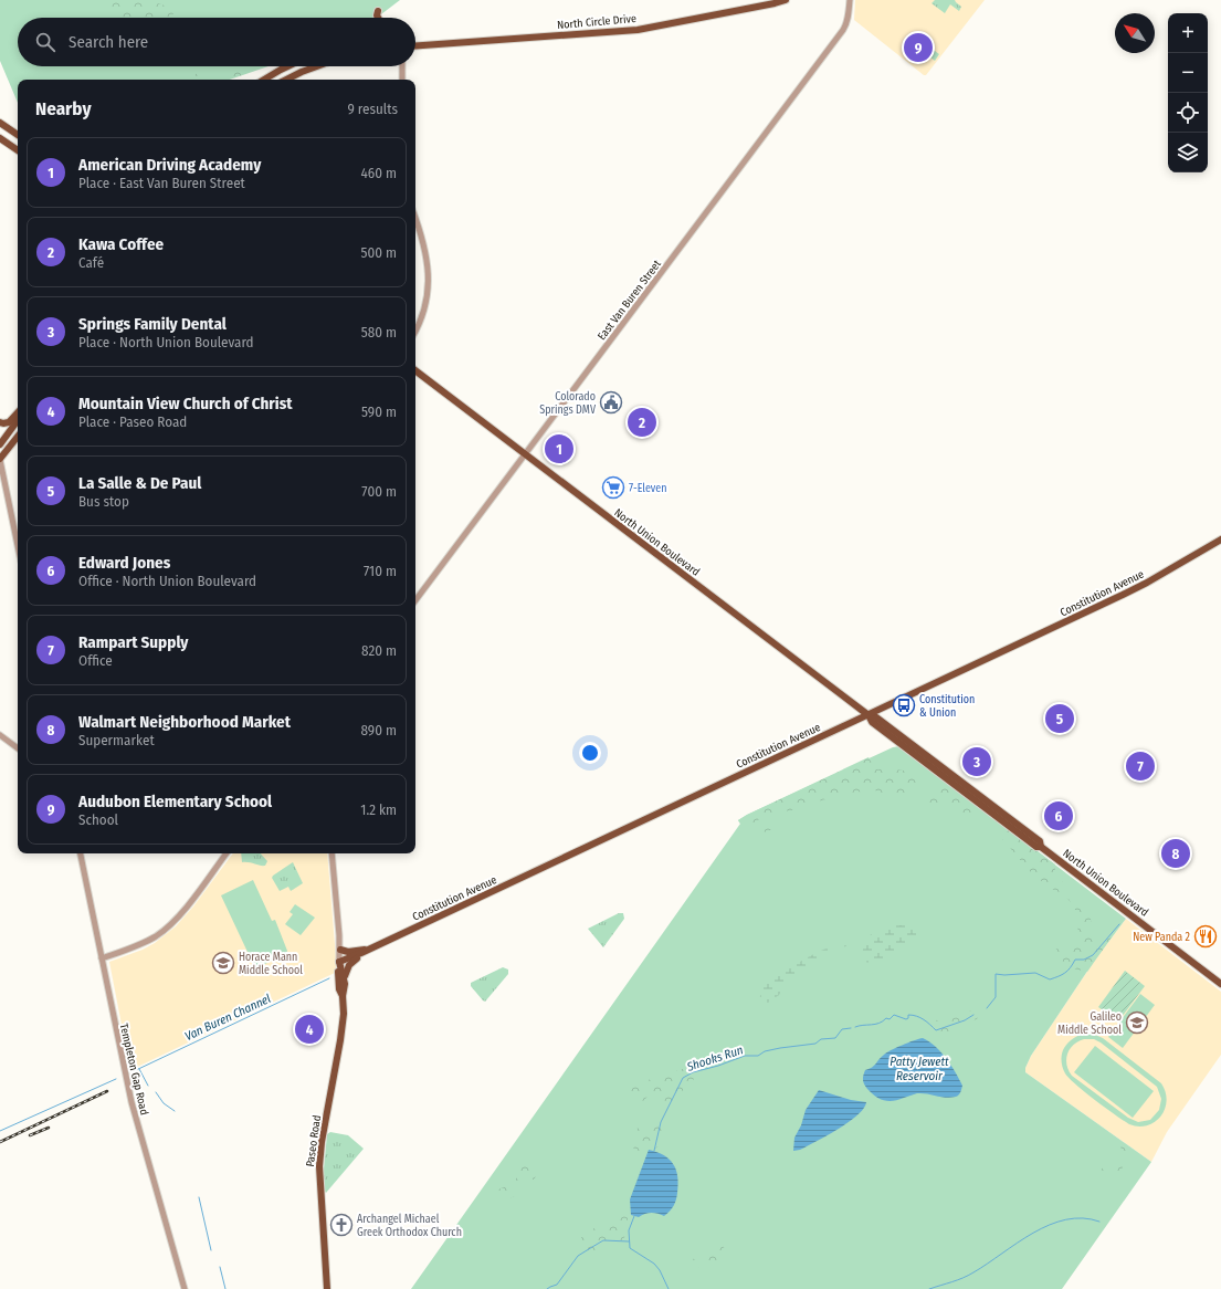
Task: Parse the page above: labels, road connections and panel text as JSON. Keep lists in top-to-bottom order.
{
  "streets": {
    "main road": [
      "North Circle Drive",
      "North Union Boulevard",
      "Constitution Avenue",
      "Paseo Road"
    ],
    "street": ["East Van Buren Street", "Templeton Gap Road"]
  },
  "crossings": [
    ["East Van Buren Street", "North Union Boulevard"],
    ["North Union Boulevard", "Constitution Avenue"],
    ["Constitution Avenue", "Paseo Road"]
  ],
  "water": ["Van Buren Channel", "Shooks Run", "Patty Jewett Reservoir"],
  "places": {
    "public building": ["Colorado Springs DMV"],
    "supermarket": ["7-Eleven"],
    "bus stop": ["Constitution & Union"],
    "restaurant": ["New Panda 2"],
    "school or university": ["Horace Mann Middle School", "Galileo Middle School"],
    "church": ["Archangel Michael Greek Orthodox Church"]
  },
  "north": "top left",
  "page": {
    "map_buttons": ["+", "−"],
    "search": "Search here",
    "pins": [
      "9",
      "2",
      "1",
      "5",
      "3",
      "7",
      "6",
      "8",
      "4"
    ],
    "heading": ["Nearby", "9 results"],
    "list": [
      {
        "mark": "1",
        "name": "American Driving Academy",
        "note": "Place · East Van Buren Street",
        "value": "460 m"
      },
      {
        "mark": "2",
        "name": "Kawa Coffee",
        "note": "Café",
        "value": "500 m"
      },
      {
        "mark": "3",
        "name": "Springs Family Dental",
        "note": "Place · North Union Boulevard",
        "value": "580 m"
      },
      {
        "mark": "4",
        "name": "Mountain View Church of Christ",
        "note": "Place · Paseo Road",
        "value": "590 m"
      },
      {
        "mark": "5",
        "name": "La Salle & De Paul",
        "note": "Bus stop",
        "value": "700 m"
      },
      {
        "mark": "6",
        "name": "Edward Jones",
        "note": "Office · North Union Boulevard",
        "value": "710 m"
      },
      {
        "mark": "7",
        "name": "Rampart Supply",
        "note": "Office",
        "value": "820 m"
      },
      {
        "mark": "8",
        "name": "Walmart Neighborhood Market",
        "note": "Supermarket",
        "value": "890 m"
      },
      {
        "mark": "9",
        "name": "Audubon Elementary School",
        "note": "School",
        "value": "1.2 km"
      }
    ]
  }
}
